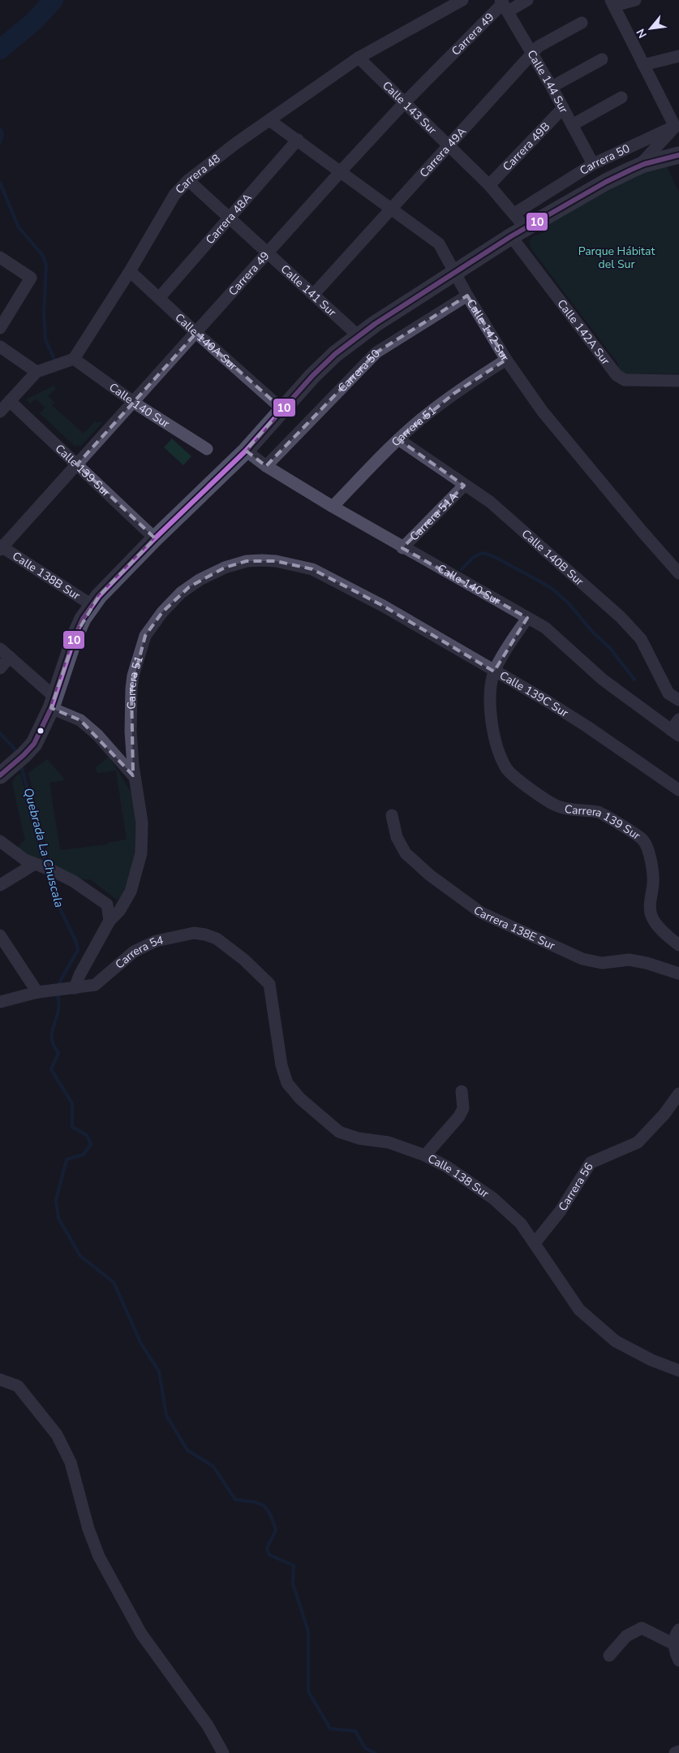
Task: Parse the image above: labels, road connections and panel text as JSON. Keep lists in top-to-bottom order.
{
  "streets": {
    "main road": ["Carrera 50"],
    "street": [
      "Carrera 49",
      "Calle 144 Sur",
      "Calle 143 Sur",
      "Carrera 49B",
      "Carrera 49A",
      "Carrera 48",
      "Carrera 48A",
      "Calle 141 Sur",
      "Calle 142 Sur",
      "Calle 142A Sur",
      "Calle 140A Sur",
      "Calle 140 Sur",
      "Carrera 51",
      "Calle 139 Sur",
      "Carrera 51A",
      "Calle 140B Sur",
      "Calle 138B Sur",
      "Calle 139C Sur",
      "Carrera 139 Sur",
      "Carrera 138E Sur",
      "Carrera 54",
      "Calle 138 Sur",
      "Carrera 56"
    ]
  },
  "crossings": [
    ["Carrera 49", "Calle 144 Sur"],
    ["Carrera 49", "Calle 143 Sur"],
    ["Carrera 49", "Calle 141 Sur"],
    ["Carrera 49", "Calle 142 Sur"],
    ["Carrera 49", "Calle 140A Sur"],
    ["Carrera 49", "Calle 140 Sur"],
    ["Carrera 49", "Calle 139 Sur"],
    ["Carrera 49", "Calle 138B Sur"],
    ["Calle 144 Sur", "Carrera 49B"],
    ["Calle 144 Sur", "Carrera 49A"],
    ["Calle 144 Sur", "Carrera 50"],
    ["Calle 143 Sur", "Carrera 49B"],
    ["Calle 143 Sur", "Carrera 49A"],
    ["Calle 143 Sur", "Carrera 50"],
    ["Calle 143 Sur", "Carrera 48"],
    ["Calle 143 Sur", "Calle 142A Sur"],
    ["Carrera 49A", "Calle 141 Sur"],
    ["Carrera 49A", "Calle 142 Sur"],
    ["Carrera 50", "Calle 141 Sur"],
    ["Carrera 50", "Calle 142 Sur"],
    ["Carrera 50", "Calle 142A Sur"],
    ["Carrera 50", "Calle 140A Sur"],
    ["Carrera 50", "Calle 140 Sur"],
    ["Carrera 50", "Calle 139 Sur"],
    ["Carrera 50", "Calle 138B Sur"],
    ["Carrera 48", "Calle 141 Sur"],
    ["Carrera 48", "Calle 142 Sur"],
    ["Carrera 48", "Calle 140A Sur"],
    ["Carrera 48", "Calle 140 Sur"],
    ["Carrera 48A", "Calle 141 Sur"],
    ["Carrera 48A", "Calle 142 Sur"],
    ["Carrera 48A", "Calle 140A Sur"],
    ["Calle 142 Sur", "Carrera 51"],
    ["Calle 140 Sur", "Carrera 51"],
    ["Calle 140 Sur", "Carrera 51A"],
    ["Calle 140 Sur", "Carrera 139 Sur"],
    ["Carrera 51", "Calle 140B Sur"],
    ["Carrera 51", "Calle 139C Sur"],
    ["Carrera 51", "Carrera 54"],
    ["Carrera 51A", "Calle 140B Sur"],
    ["Calle 139C Sur", "Carrera 139 Sur"],
    ["Carrera 54", "Calle 138 Sur"],
    ["Calle 138 Sur", "Carrera 56"]
  ],
  "water": ["Quebrada La Chuscala"],
  "parks": ["Parque Hábitat del Sur"],
  "lines": ["transit line 10"],
  "north": "bottom left"
}
